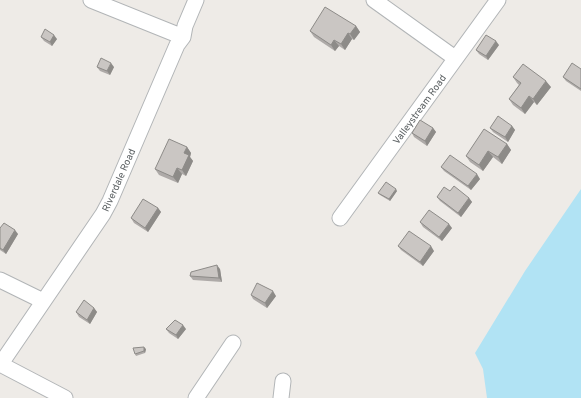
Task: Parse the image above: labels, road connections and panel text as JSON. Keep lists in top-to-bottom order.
{
  "streets": {
    "street": ["Valleystream Road", "Riverdale Road"]
  }
}
